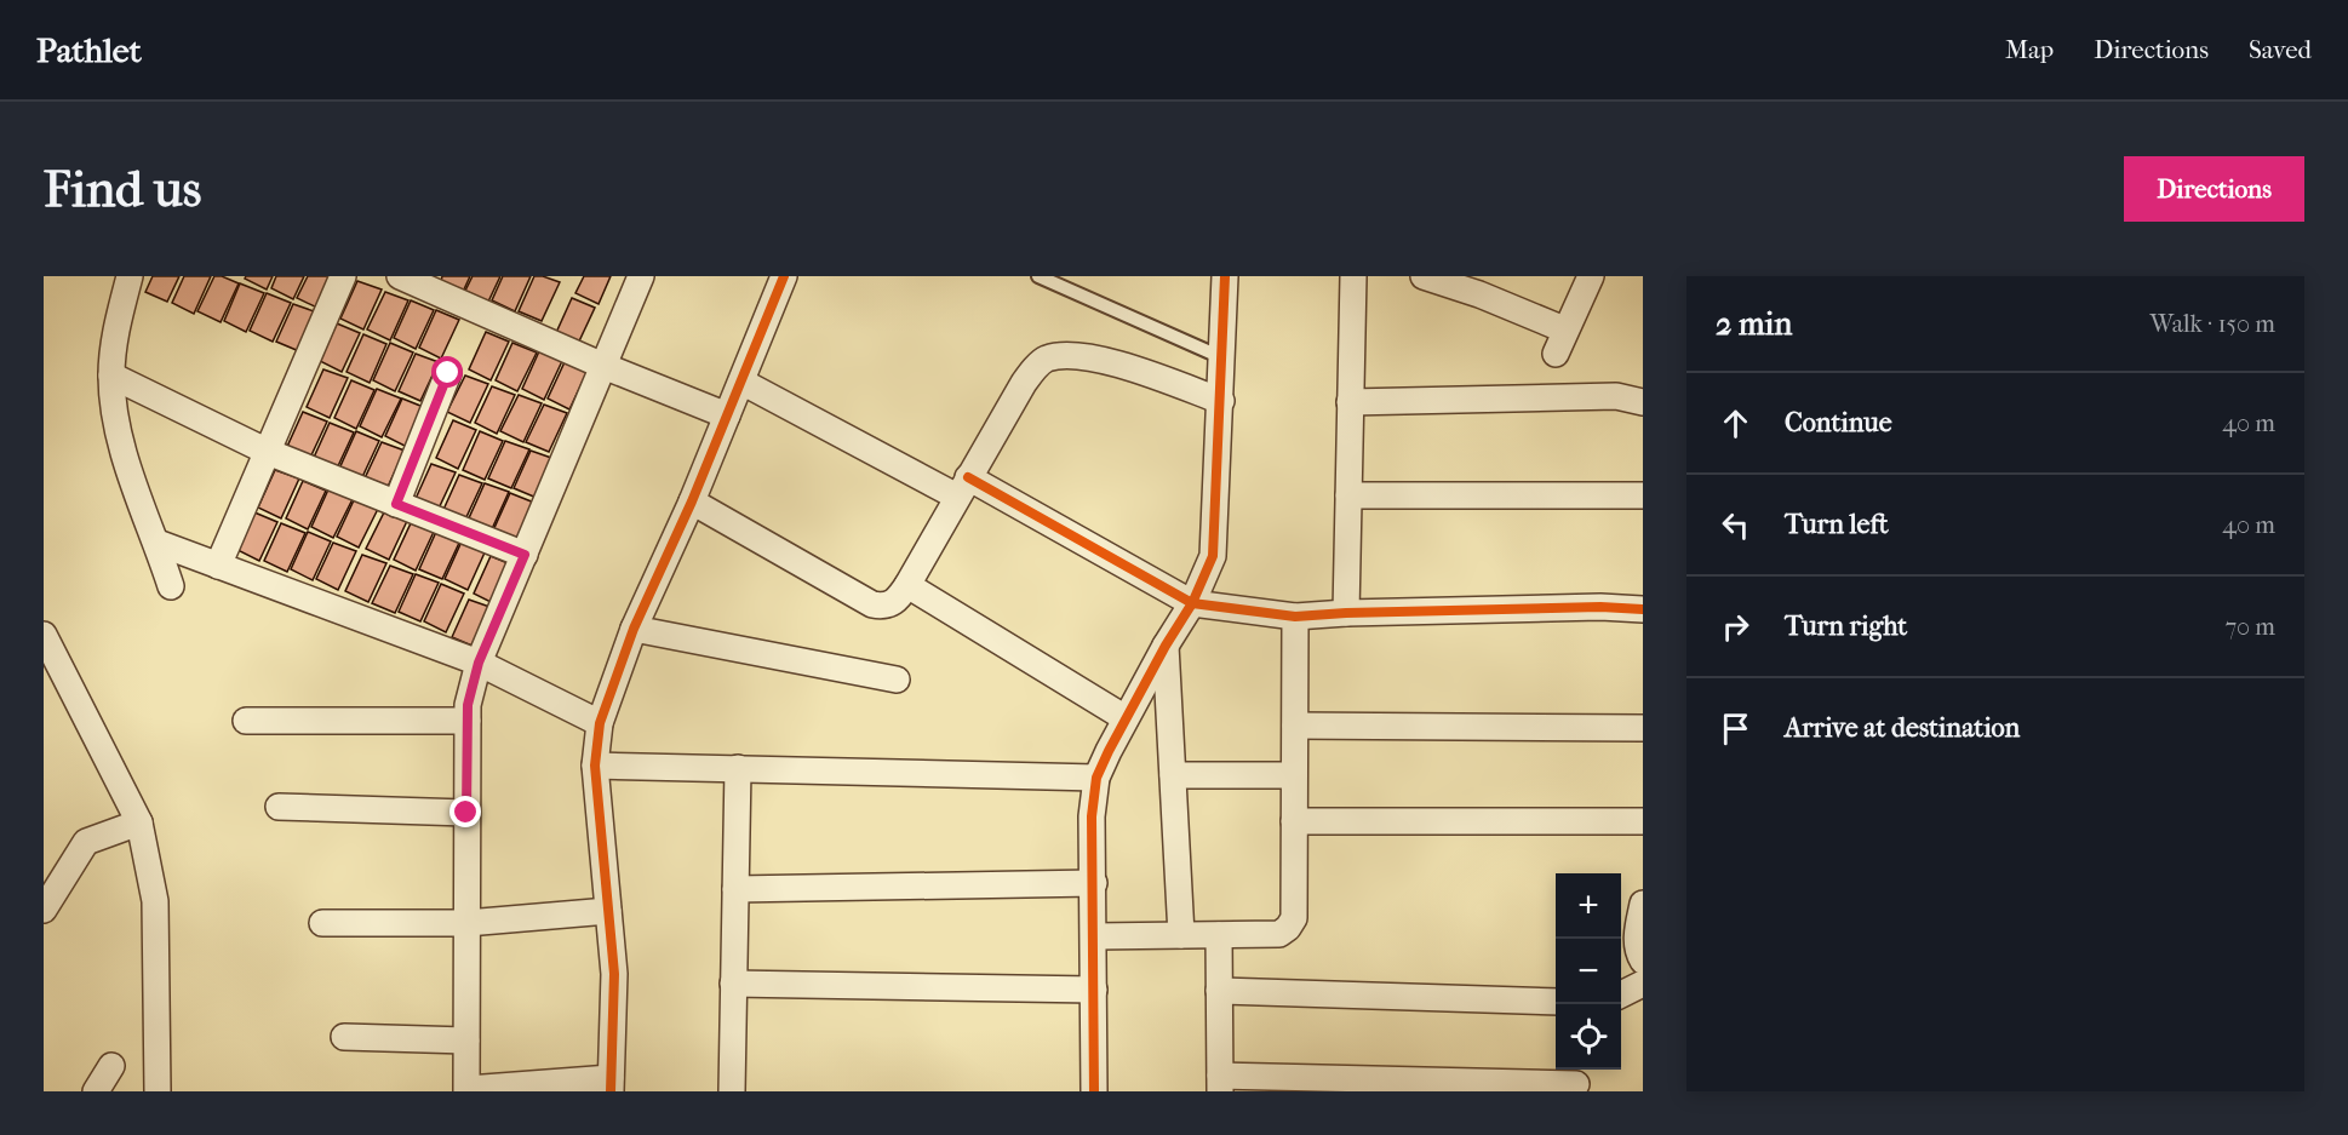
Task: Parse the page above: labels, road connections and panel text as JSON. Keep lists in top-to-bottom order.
{
  "page": {
    "header": "Pathlet",
    "nav": ["Map", "Directions", "Saved"],
    "buttons": "Directions",
    "title": "Find us",
    "heading": ["2 min", "Walk · 150 m"],
    "list": [
      ["Continue", "40 m"],
      ["Turn left", "40 m"],
      ["Turn right", "70 m"],
      "Arrive at destination"
    ],
    "map_buttons": ["+", "−"]
  }
}
